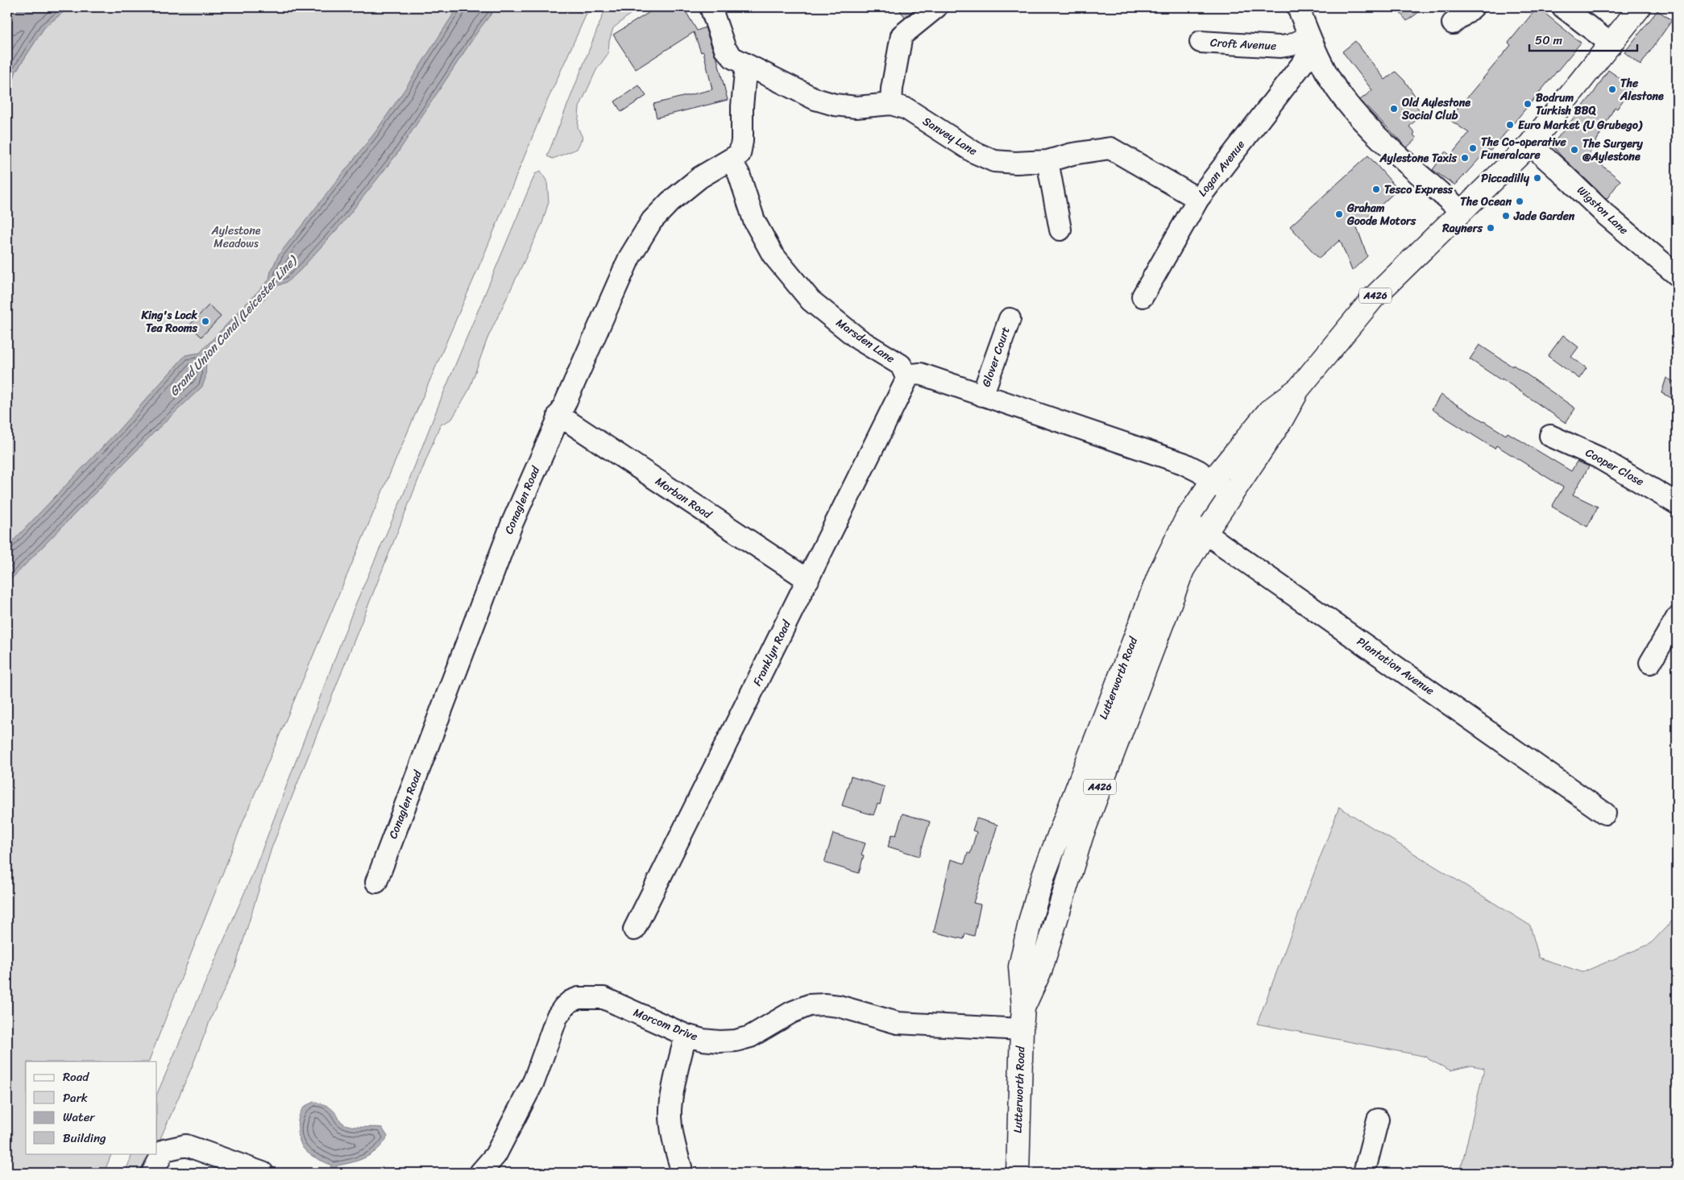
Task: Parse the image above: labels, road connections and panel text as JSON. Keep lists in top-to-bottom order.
{
  "streets": {
    "main road": ["A426", "Lutterworth Road"],
    "street": [
      "Croft Avenue",
      "Sanvey Lane",
      "Logan Avenue",
      "Wigston Lane",
      "Marsden Lane",
      "Glover Court",
      "Cooper Close",
      "Morban Road",
      "Conaglen Road",
      "Franklyn Road",
      "Plantation Avenue",
      "Morcom Drive"
    ]
  },
  "crossings": [
    ["Croft Avenue", "Logan Avenue"],
    ["Sanvey Lane", "Logan Avenue"],
    ["Wigston Lane", "A426"],
    ["A426", "Lutterworth Road"],
    ["Marsden Lane", "Conaglen Road"],
    ["Marsden Lane", "Franklyn Road"],
    ["Morban Road", "Conaglen Road"],
    ["Morban Road", "Franklyn Road"],
    ["Plantation Avenue", "Lutterworth Road"],
    ["Lutterworth Road", "Morcom Drive"]
  ],
  "water": ["Grand Union Canal (Leicester Line)"],
  "parks": ["Aylestone Meadows"],
  "places": [
    "The Alestone",
    "Bodrum Turkish BBQ",
    "Old Aylestone Social Club",
    "Euro Market (U Grubego)",
    "The Co-operative Funeralcare",
    "The Surgery @Aylestone",
    "Aylestone Taxis",
    "Piccadilly",
    "Tesco Express",
    "The Ocean",
    "Graham Goode Motors",
    "Jade Garden",
    "Rayners",
    "King's Lock Tea Rooms"
  ],
  "legend": [
    "Road",
    "Park",
    "Water",
    "Building"
  ],
  "scale_bar": "50 m"
}
